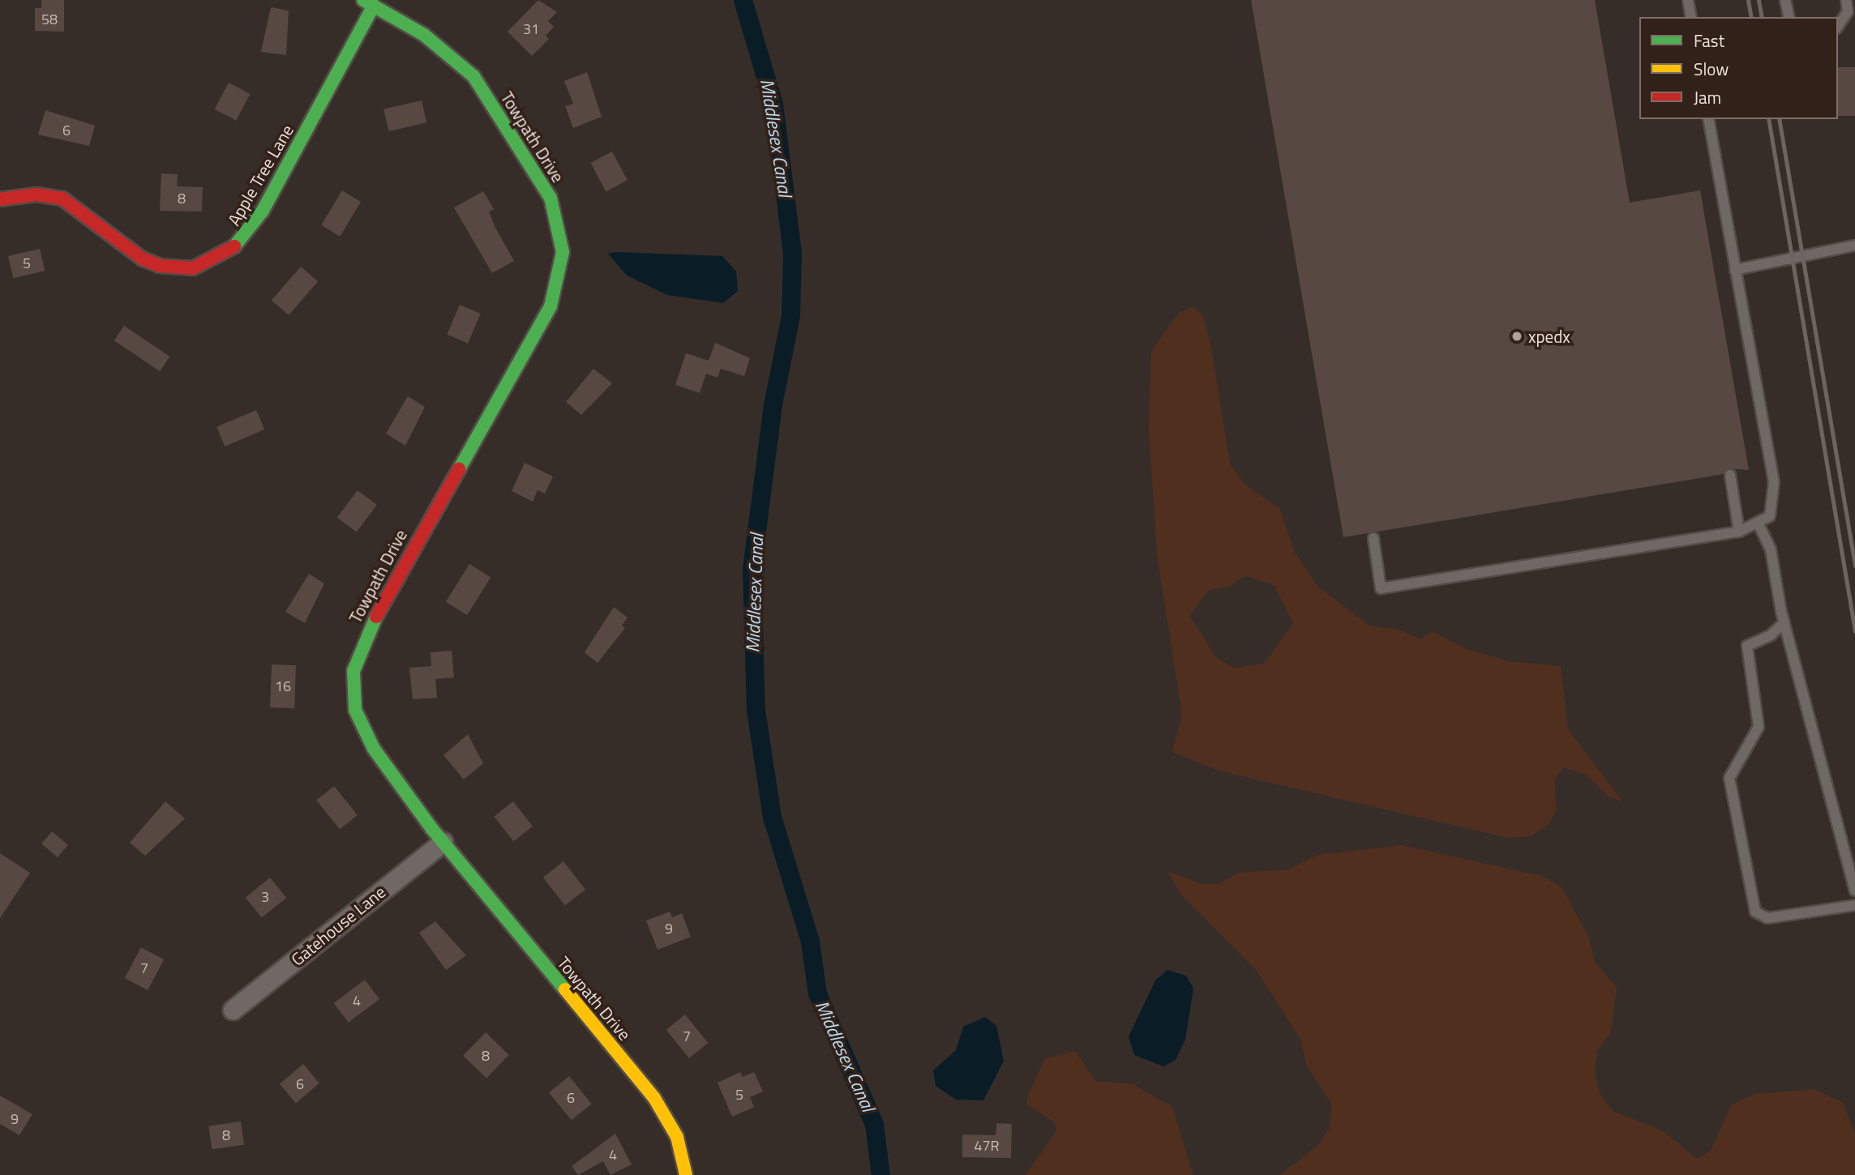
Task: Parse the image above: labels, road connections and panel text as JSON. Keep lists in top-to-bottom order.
{
  "streets": {
    "street": ["Towpath Drive", "Apple Tree Lane", "Gatehouse Lane"]
  },
  "crossings": [
    ["Towpath Drive", "Apple Tree Lane"],
    ["Towpath Drive", "Gatehouse Lane"]
  ],
  "water": ["Middlesex Canal"],
  "places": ["xpedx"],
  "house_numbers": [
    "58",
    "31",
    "6",
    "8",
    "5",
    "16",
    "3",
    "9",
    "7",
    "4",
    "7",
    "8",
    "6",
    "5",
    "6",
    "9",
    "8",
    "47R",
    "4"
  ],
  "legend": ["Fast", "Slow", "Jam"]
}
